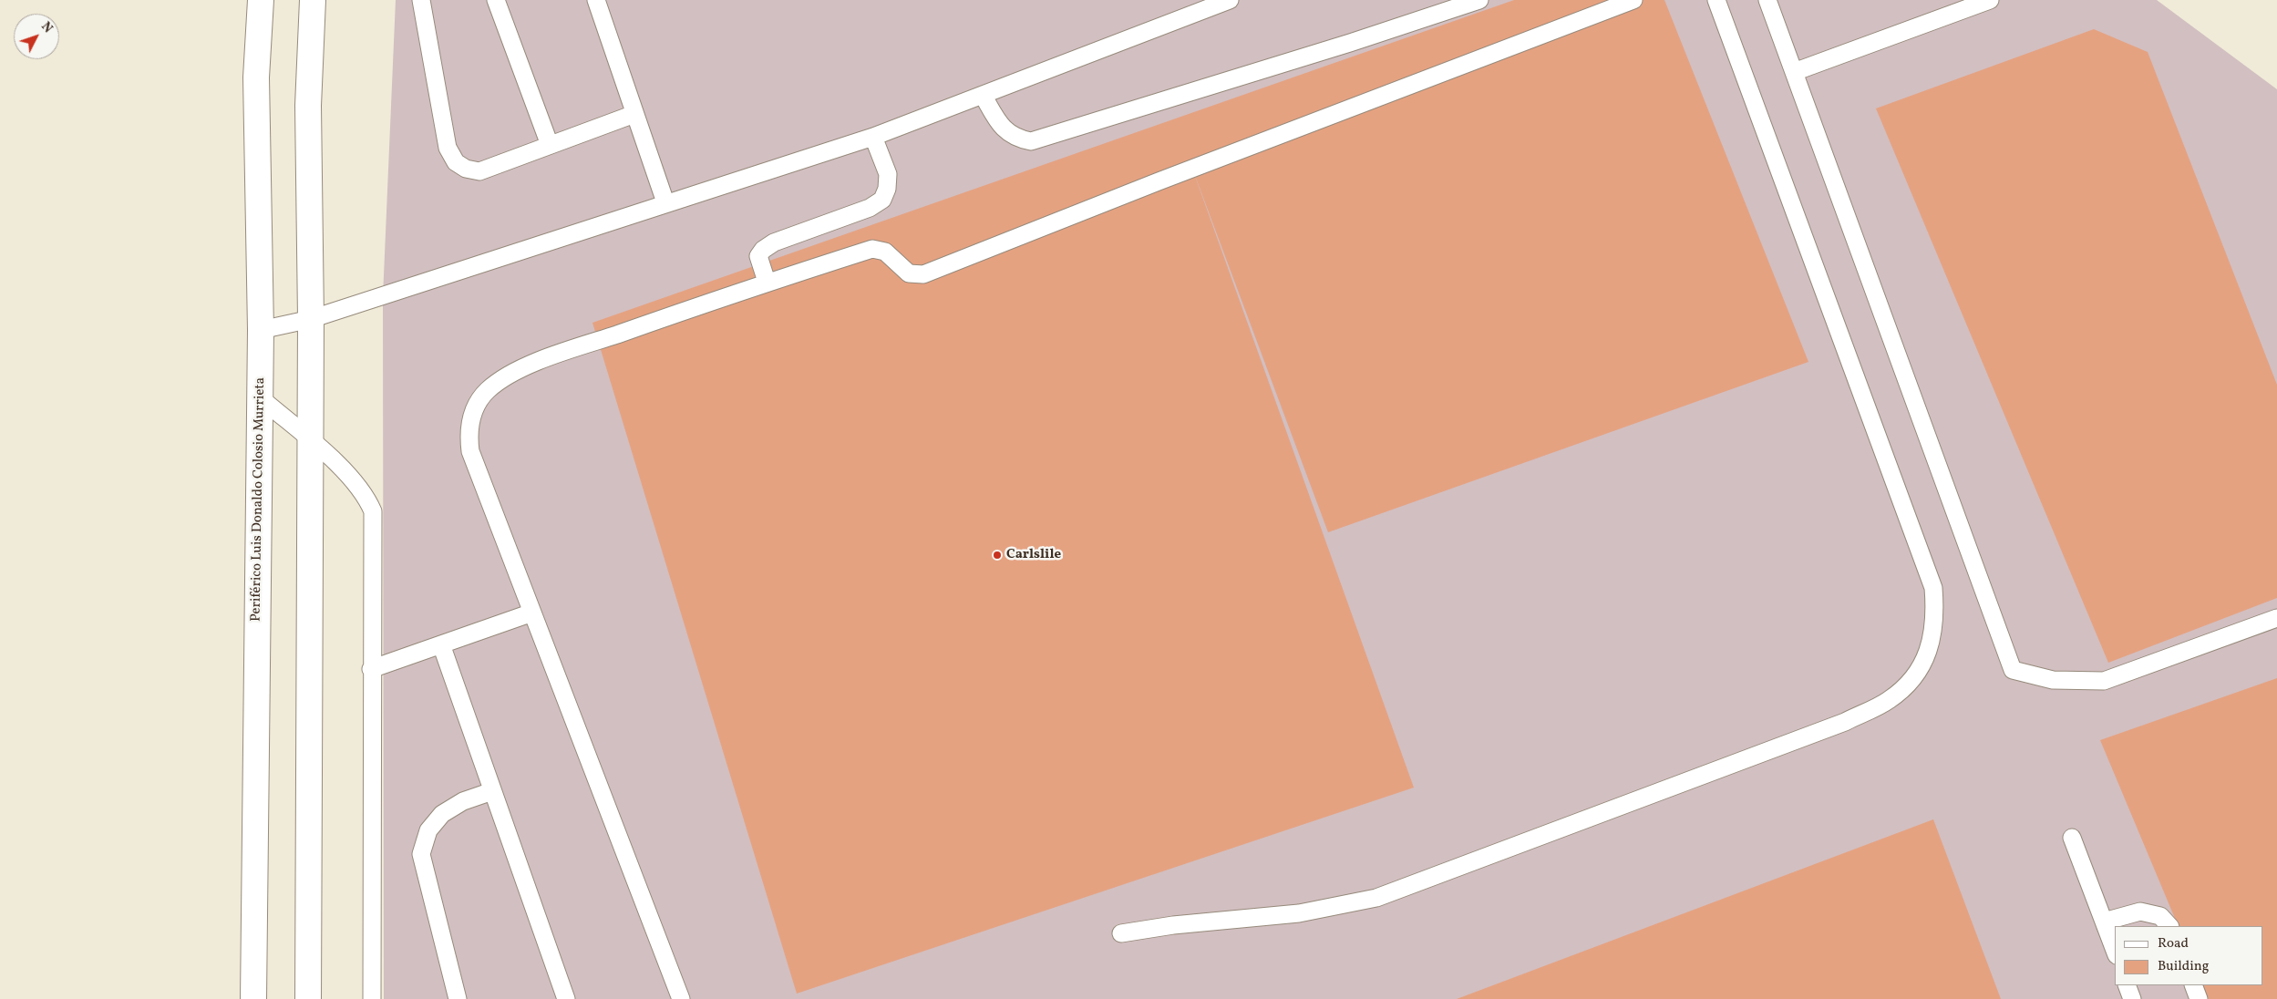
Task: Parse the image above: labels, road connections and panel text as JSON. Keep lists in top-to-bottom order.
{
  "streets": {
    "main road": ["Periférico Luis Donaldo Colosio Murrieta"]
  },
  "places": ["Carlslile"],
  "legend": ["Road", "Building"],
  "north": "top right"
}
